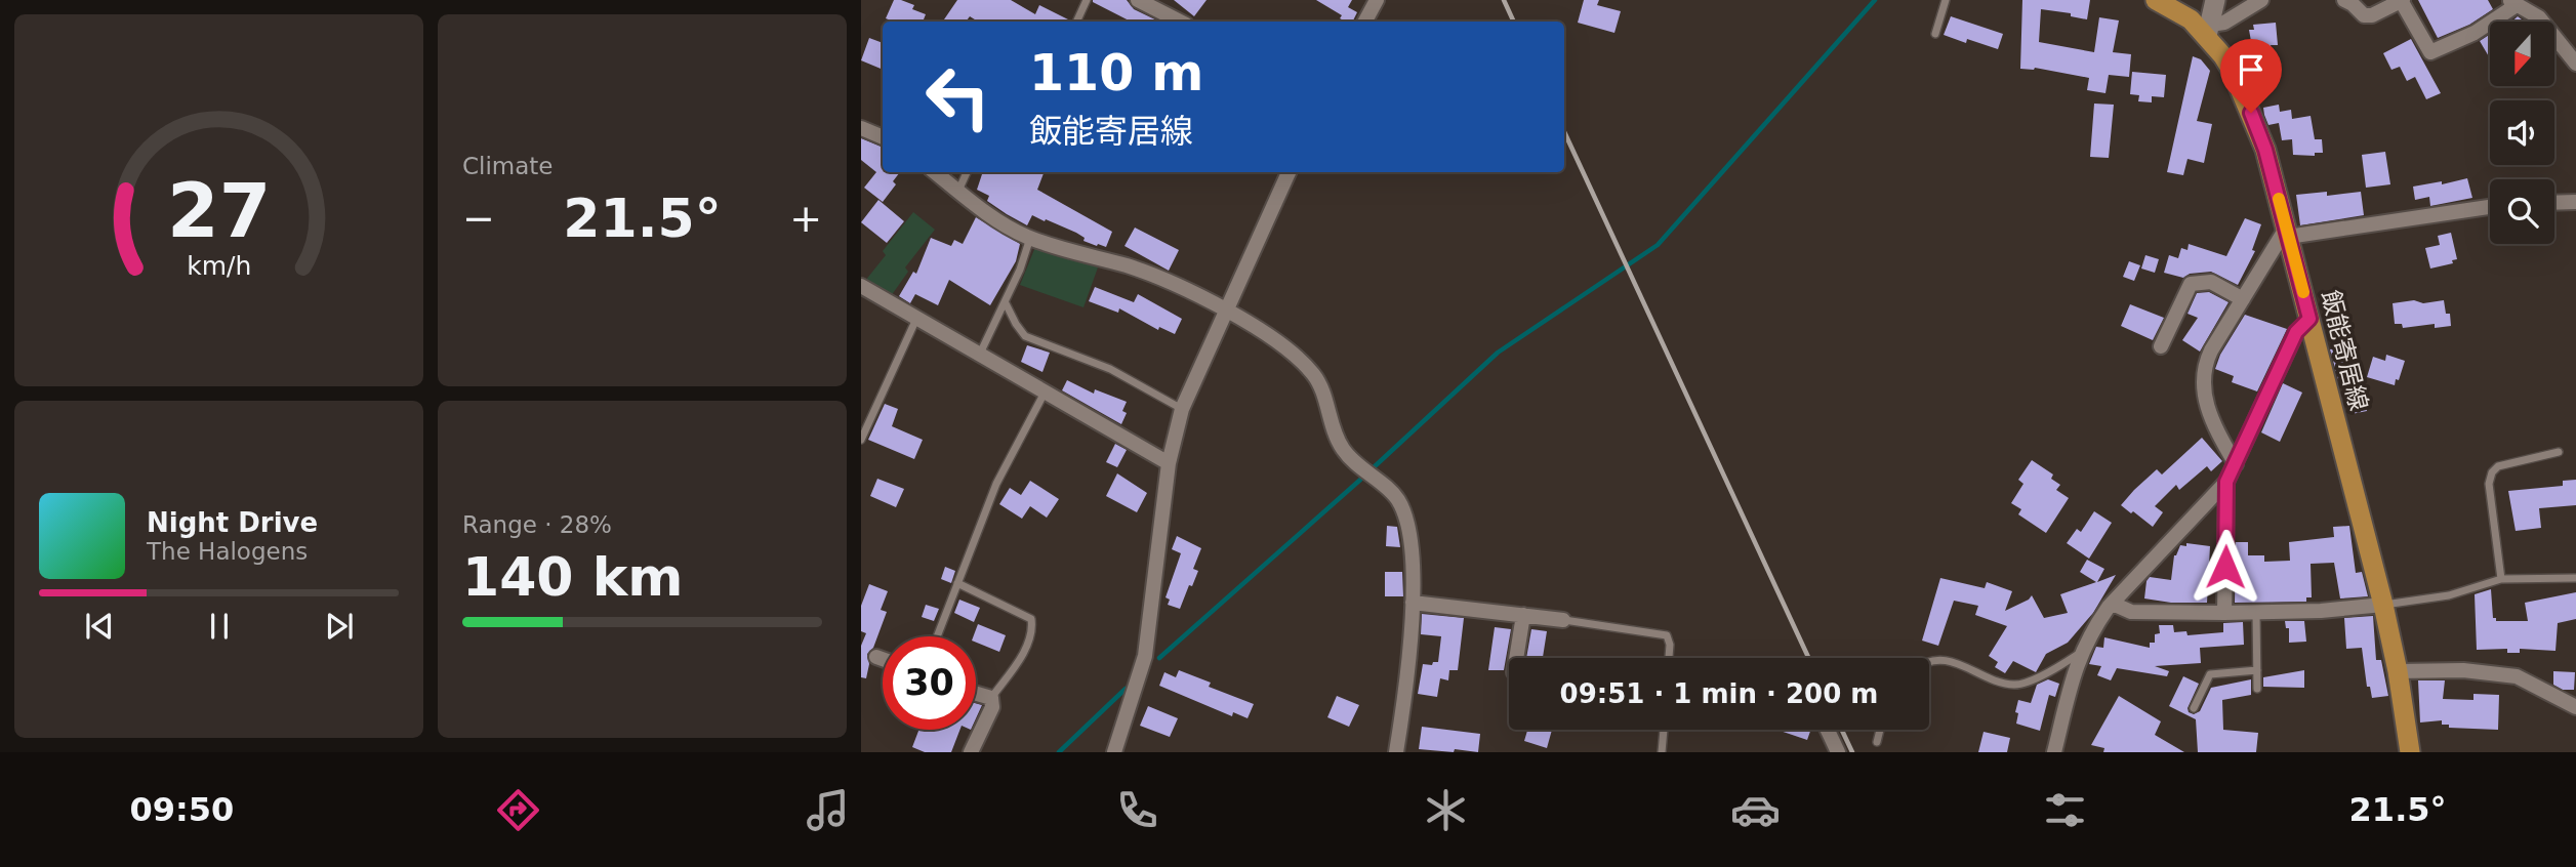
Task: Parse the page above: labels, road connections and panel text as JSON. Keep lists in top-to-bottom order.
{
  "streets": {
    "main road": ["飯能寄居線"]
  },
  "north": "bottom",
  "page": {
    "tile": [
      "Climate",
      ["Range · 28%", "140 km"]
    ],
    "turn": ["110 m", "飯能寄居線"],
    "heat": ["−", "21.5°", "+"],
    "song": ["Night Drive", "The Halogens"],
    "limit": "30",
    "trip": "09:51 · 1 min · 200 m",
    "tabs": ["09:50", "21.5°"],
    "gauge": ["27", "km/h"]
  }
}
